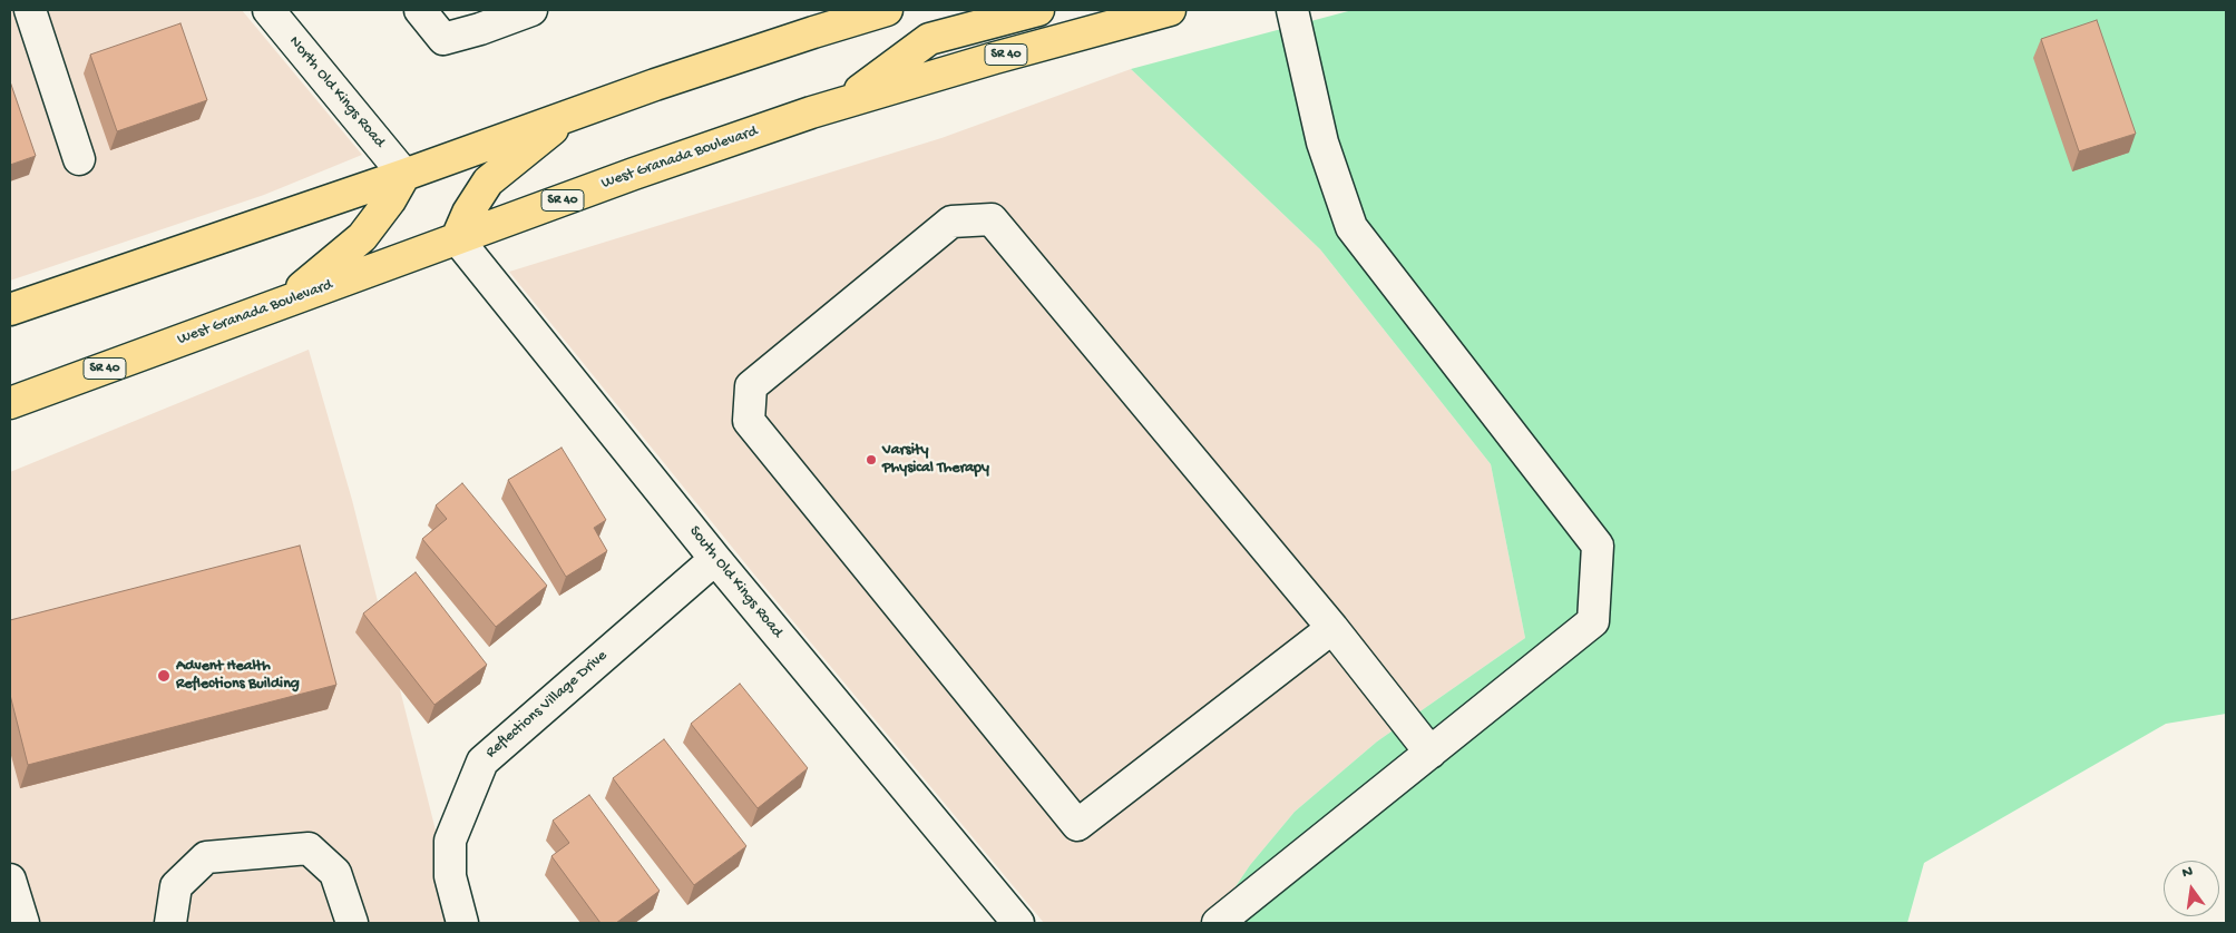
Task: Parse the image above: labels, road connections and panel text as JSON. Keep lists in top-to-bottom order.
{
  "streets": {
    "main road": ["SR 40", "West Granada Boulevard"],
    "street": ["North Old Kings Road", "South Old Kings Road", "Reflections Village Drive"]
  },
  "crossings": [
    ["West Granada Boulevard", "South Old Kings Road"],
    ["South Old Kings Road", "Reflections Village Drive"]
  ],
  "places": ["Varsity Physical Therapy", "Advent Health Reflections Building"],
  "north": "top"
}
